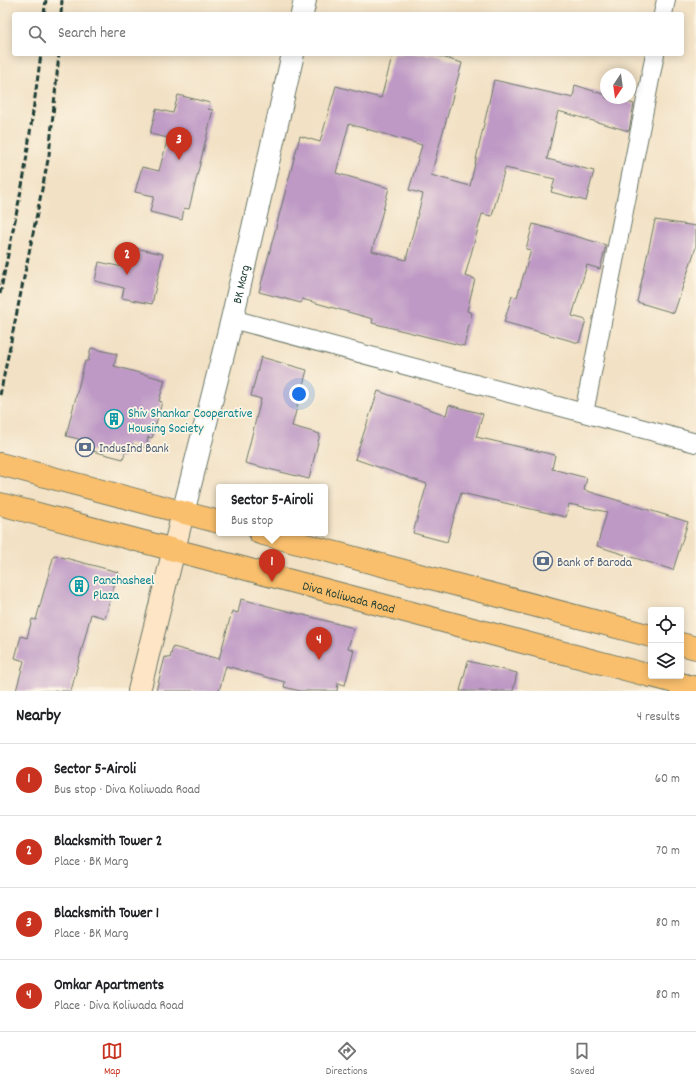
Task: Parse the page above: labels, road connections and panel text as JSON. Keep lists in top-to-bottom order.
{
  "streets": {
    "main road": ["Diva Koliwada Road"],
    "street": ["BK Marg"]
  },
  "places": {
    "building": ["Shiv Shankar Cooperative Housing Society", "Panchasheel Plaza"],
    "bank": ["IndusInd Bank", "Bank of Baroda"]
  },
  "north": "bottom",
  "page": {
    "search": "Search here",
    "pins": [
      "3",
      "2",
      "1",
      "4"
    ],
    "popup": ["Sector 5-Airoli", "Bus stop"],
    "heading": ["Nearby", "4 results"],
    "list": [
      {
        "mark": "1",
        "name": "Sector 5-Airoli",
        "note": "Bus stop · Diva Koliwada Road",
        "value": "60 m"
      },
      {
        "mark": "2",
        "name": "Blacksmith Tower 2",
        "note": "Place · BK Marg",
        "value": "70 m"
      },
      {
        "mark": "3",
        "name": "Blacksmith Tower 1",
        "note": "Place · BK Marg",
        "value": "80 m"
      },
      {
        "mark": "4",
        "name": "Omkar Apartments",
        "note": "Place · Diva Koliwada Road",
        "value": "80 m"
      }
    ],
    "nav": ["Map", "Directions", "Saved"]
  }
}
